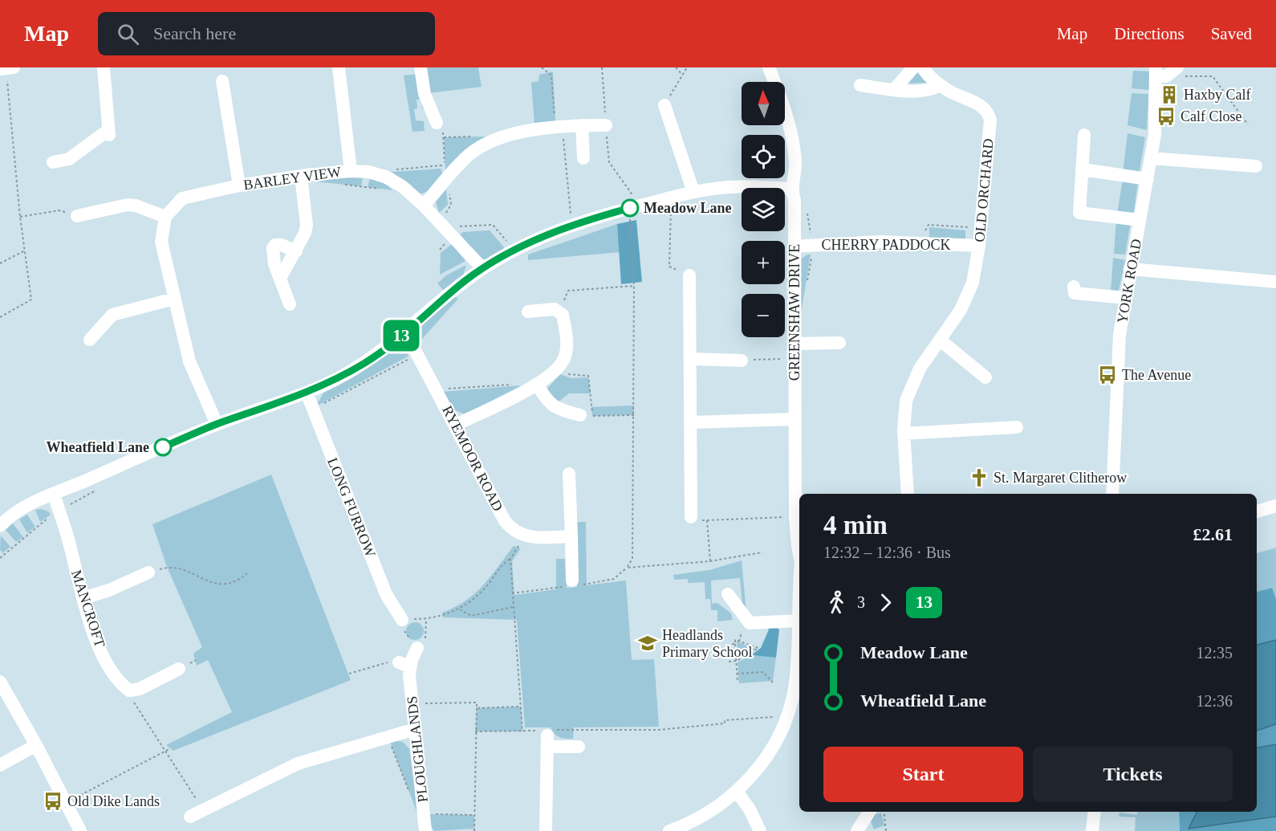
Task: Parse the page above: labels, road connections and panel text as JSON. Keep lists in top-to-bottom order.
{
  "streets": {
    "street": [
      "BARLEY VIEW",
      "OLD ORCHARD",
      "CHERRY PADDOCK",
      "YORK ROAD",
      "GREENSHAW DRIVE",
      "RYEMOOR ROAD",
      "LONG FURROW",
      "MANCROFT",
      "PLOUGHLANDS"
    ]
  },
  "crossings": [
    ["OLD ORCHARD", "CHERRY PADDOCK"],
    ["CHERRY PADDOCK", "GREENSHAW DRIVE"]
  ],
  "places": {
    "building": ["Haxby Calf"],
    "bus stop": ["Calf Close", "The Avenue", "Old Dike Lands"],
    "other": ["Meadow Lane", "Wheatfield Lane"],
    "church": ["St. Margaret Clitherow"],
    "school or university": ["Headlands Primary School"]
  },
  "lines": ["bus line 13"],
  "north": "top",
  "page": {
    "header": "Map",
    "search": "Search here",
    "nav": ["Map", "Directions", "Saved"],
    "on_map": "13",
    "map_buttons": ["+", "−"],
    "heading": ["4 min", "12:32 – 12:36 · Bus", "£2.61"],
    "legs": ["3", "13"],
    "list": [
      {
        "name": "Meadow Lane",
        "value": "12:35"
      },
      {
        "name": "Wheatfield Lane",
        "value": "12:36"
      }
    ],
    "buttons": ["Start", "Tickets"]
  }
}
